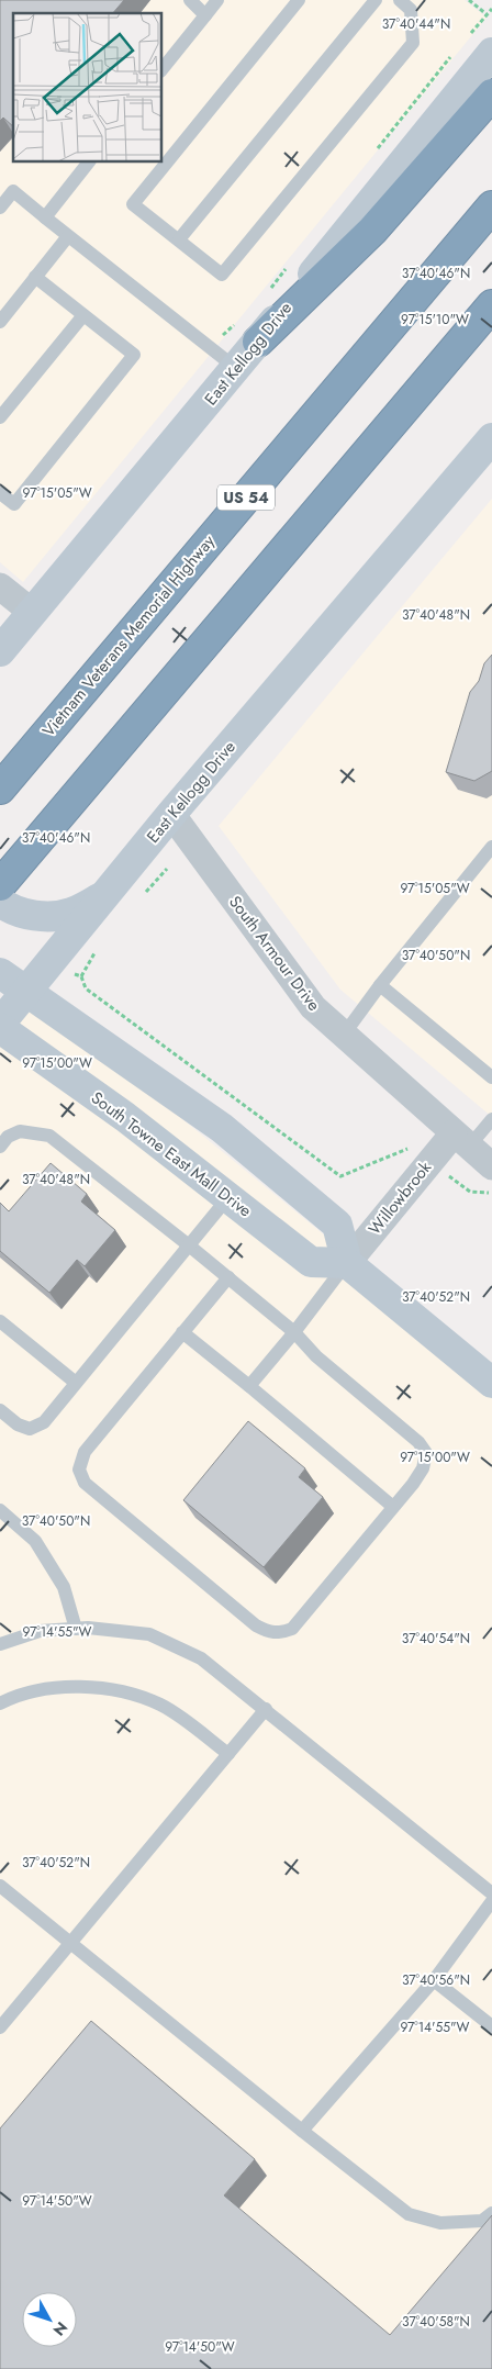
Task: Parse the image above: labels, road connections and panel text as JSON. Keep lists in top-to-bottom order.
{
  "streets": {
    "highway": ["US 54", "Vietnam Veterans Memorial Highway"],
    "main road": ["East Kellogg Drive", "South Towne East Mall Drive"],
    "street": ["South Armour Drive", "Willowbrook"]
  },
  "crossings": [
    ["East Kellogg Drive", "South Armour Drive"],
    ["South Armour Drive", "Willowbrook"],
    ["South Towne East Mall Drive", "Willowbrook"]
  ],
  "north": "bottom right",
  "coordinates": [
    "37°40'44\"N",
    "37°40'46\"N",
    "97°15'10\"W",
    "97°15'05\"W",
    "37°40'48\"N",
    "37°40'50\"N",
    "97°15'00\"W",
    "37°40'52\"N",
    "97°14'55\"W",
    "37°40'54\"N",
    "37°40'56\"N",
    "97°14'50\"W",
    "37°40'58\"N"
  ]
}
